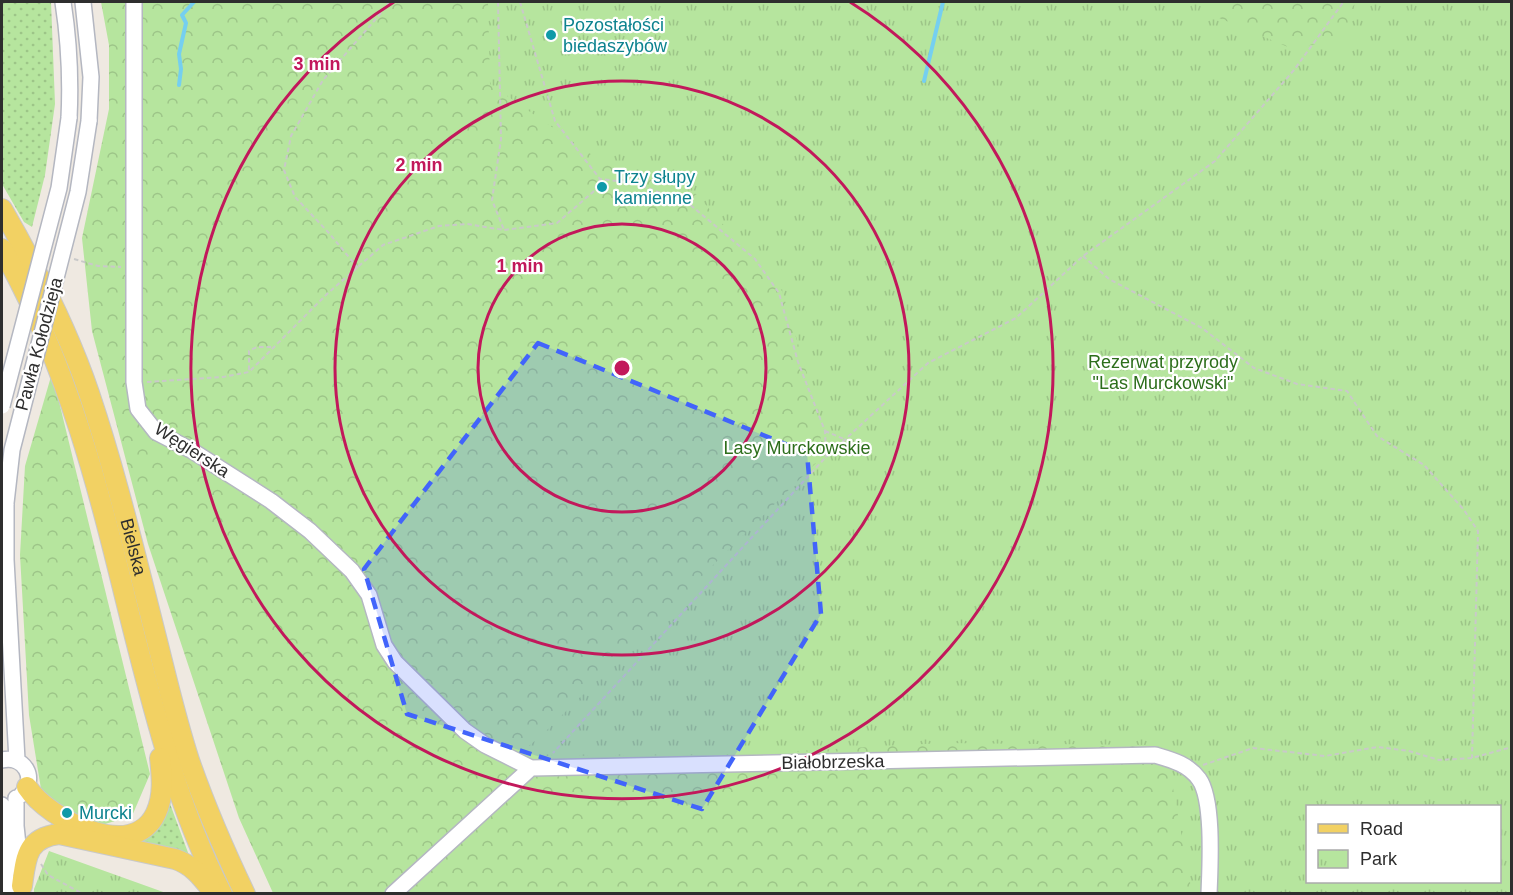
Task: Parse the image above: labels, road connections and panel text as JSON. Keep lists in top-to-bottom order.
{
  "streets": {
    "main road": ["Bielska"],
    "street": ["Pawła Kołodzieja", "Węgierska", "Białobrzeska"]
  },
  "crossings": [
    ["Węgierska", "Białobrzeska"]
  ],
  "parks": ["Rezerwat przyrody \"Las Murckowski\"", "Lasy Murckowskie"],
  "places": ["Pozostałości biedaszybów", "Trzy słupy kamienne", "Murcki"],
  "legend": ["Road", "Park"],
  "rings": ["3 min", "2 min", "1 min"]
}
